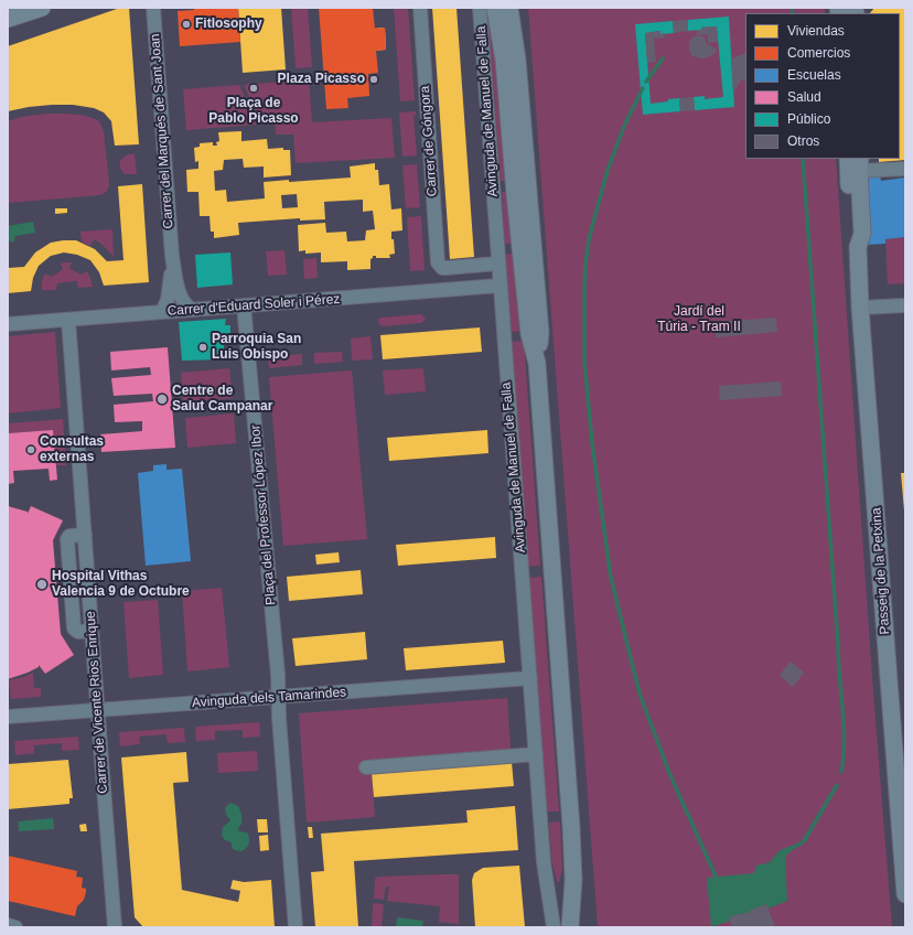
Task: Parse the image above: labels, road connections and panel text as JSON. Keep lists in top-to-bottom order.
{
  "streets": {
    "main road": ["Avinguda de Manuel de Falla", "Passeig de la Petxina"],
    "street": [
      "Carrer del Marqués de Sant Joan",
      "Carrer de Góngora",
      "Carrer d'Eduard Soler i Pérez",
      "Plaça del Professor López Ibor",
      "Avinguda dels Tamarindes",
      "Carrer de Vicente Rios Enrique"
    ]
  },
  "crossings": [
    ["Avinguda de Manuel de Falla", "Carrer de Góngora"],
    ["Avinguda de Manuel de Falla", "Carrer d'Eduard Soler i Pérez"],
    ["Avinguda de Manuel de Falla", "Avinguda dels Tamarindes"],
    ["Carrer del Marqués de Sant Joan", "Carrer d'Eduard Soler i Pérez"],
    ["Carrer d'Eduard Soler i Pérez", "Plaça del Professor López Ibor"],
    ["Carrer d'Eduard Soler i Pérez", "Carrer de Vicente Rios Enrique"],
    ["Plaça del Professor López Ibor", "Avinguda dels Tamarindes"],
    ["Avinguda dels Tamarindes", "Carrer de Vicente Rios Enrique"]
  ],
  "parks": ["Jardí del Túria - Tram II"],
  "places": [
    "Fitlosophy",
    "Plaza Picasso",
    "Plaça de Pablo Picasso",
    "Parroquia San Luis Obispo",
    "Centre de Salut Campanar",
    "Consultas externas",
    "Hospital Vithas Valencia 9 de Octubre"
  ],
  "legend": [
    "Viviendas",
    "Comercios",
    "Escuelas",
    "Salud",
    "Público",
    "Otros"
  ]
}
